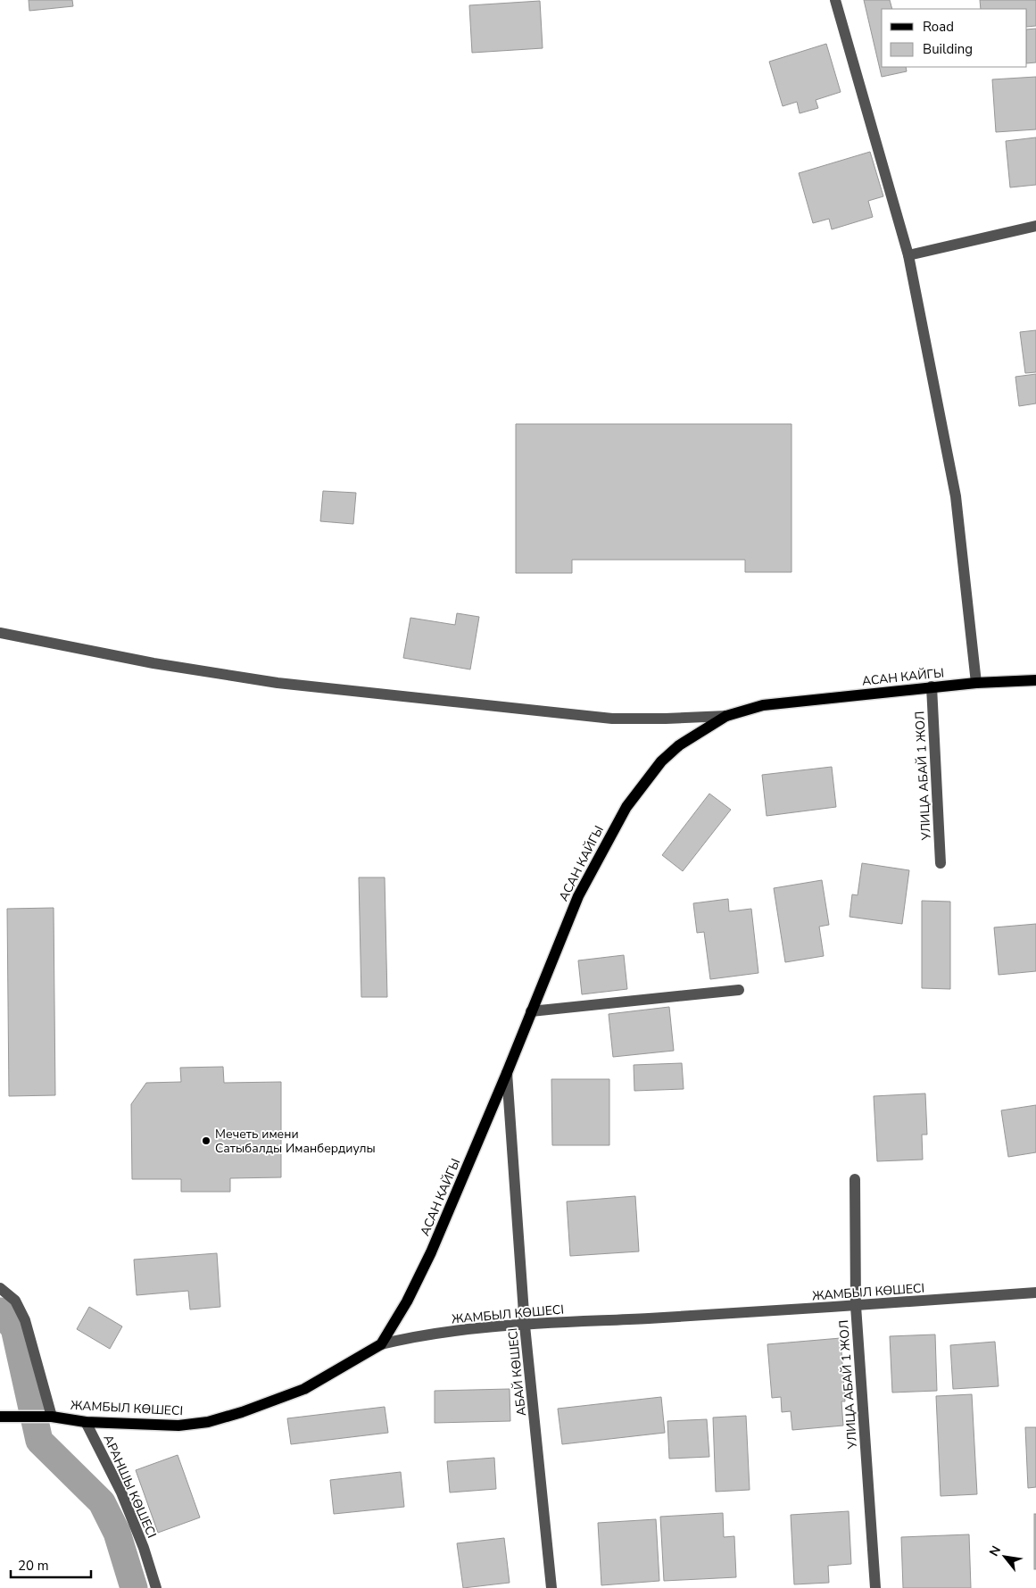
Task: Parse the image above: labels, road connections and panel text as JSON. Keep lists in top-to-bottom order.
{
  "streets": {
    "main road": ["АСАН КАЙГЫ", "ЖАМБЫЛ КӨШЕСІ"],
    "street": ["УЛИЦА АБАЙ 1 ЖОЛ", "АБАЙ КӨШЕСІ", "АРАНШЫ КӨШЕСІ"]
  },
  "crossings": [
    ["АСАН КАЙГЫ", "УЛИЦА АБАЙ 1 ЖОЛ"],
    ["АСАН КАЙГЫ", "ЖАМБЫЛ КӨШЕСІ"],
    ["АСАН КАЙГЫ", "АБАЙ КӨШЕСІ"],
    ["УЛИЦА АБАЙ 1 ЖОЛ", "ЖАМБЫЛ КӨШЕСІ"],
    ["ЖАМБЫЛ КӨШЕСІ", "АБАЙ КӨШЕСІ"],
    ["ЖАМБЫЛ КӨШЕСІ", "АРАНШЫ КӨШЕСІ"]
  ],
  "places": ["Мечеть имени Сатыбалды Иманбердиулы"],
  "legend": ["Road", "Building"],
  "scale_bar": "20 m",
  "north": "top left"
}
